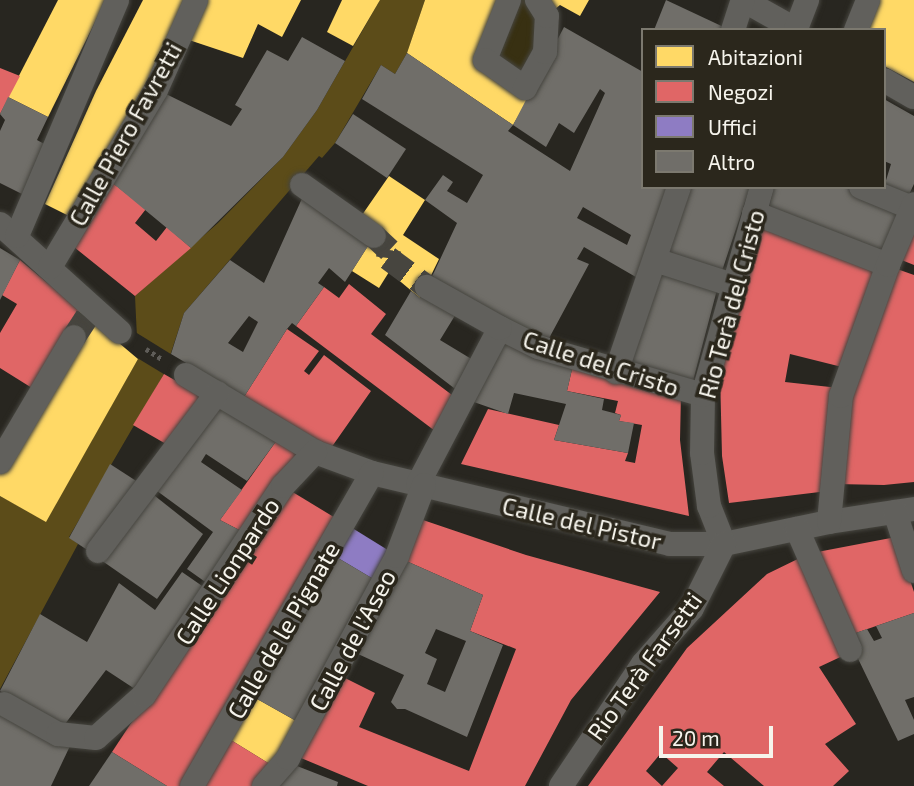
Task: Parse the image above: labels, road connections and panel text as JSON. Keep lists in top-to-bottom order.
{
  "streets": {
    "street": [
      "Calle Piero Favretti",
      "Rio Terà del Cristo",
      "Calle del Cristo",
      "Calle del Pistor",
      "Calle Lionpardo",
      "Calle de le Pignate",
      "Calle de l'Aseo",
      "Rio Terà Farsetti"
    ]
  },
  "crossings": [
    ["Rio Terà del Cristo", "Calle del Cristo"],
    ["Rio Terà del Cristo", "Calle del Pistor"],
    ["Rio Terà del Cristo", "Rio Terà Farsetti"],
    ["Calle del Cristo", "Calle de l'Aseo"],
    ["Calle del Pistor", "Calle Lionpardo"],
    ["Calle del Pistor", "Calle de le Pignate"],
    ["Calle del Pistor", "Calle de l'Aseo"],
    ["Calle del Pistor", "Rio Terà Farsetti"]
  ],
  "legend": [
    "Abitazioni",
    "Negozi",
    "Uffici",
    "Altro"
  ],
  "scale_bar": "20 m"
}
